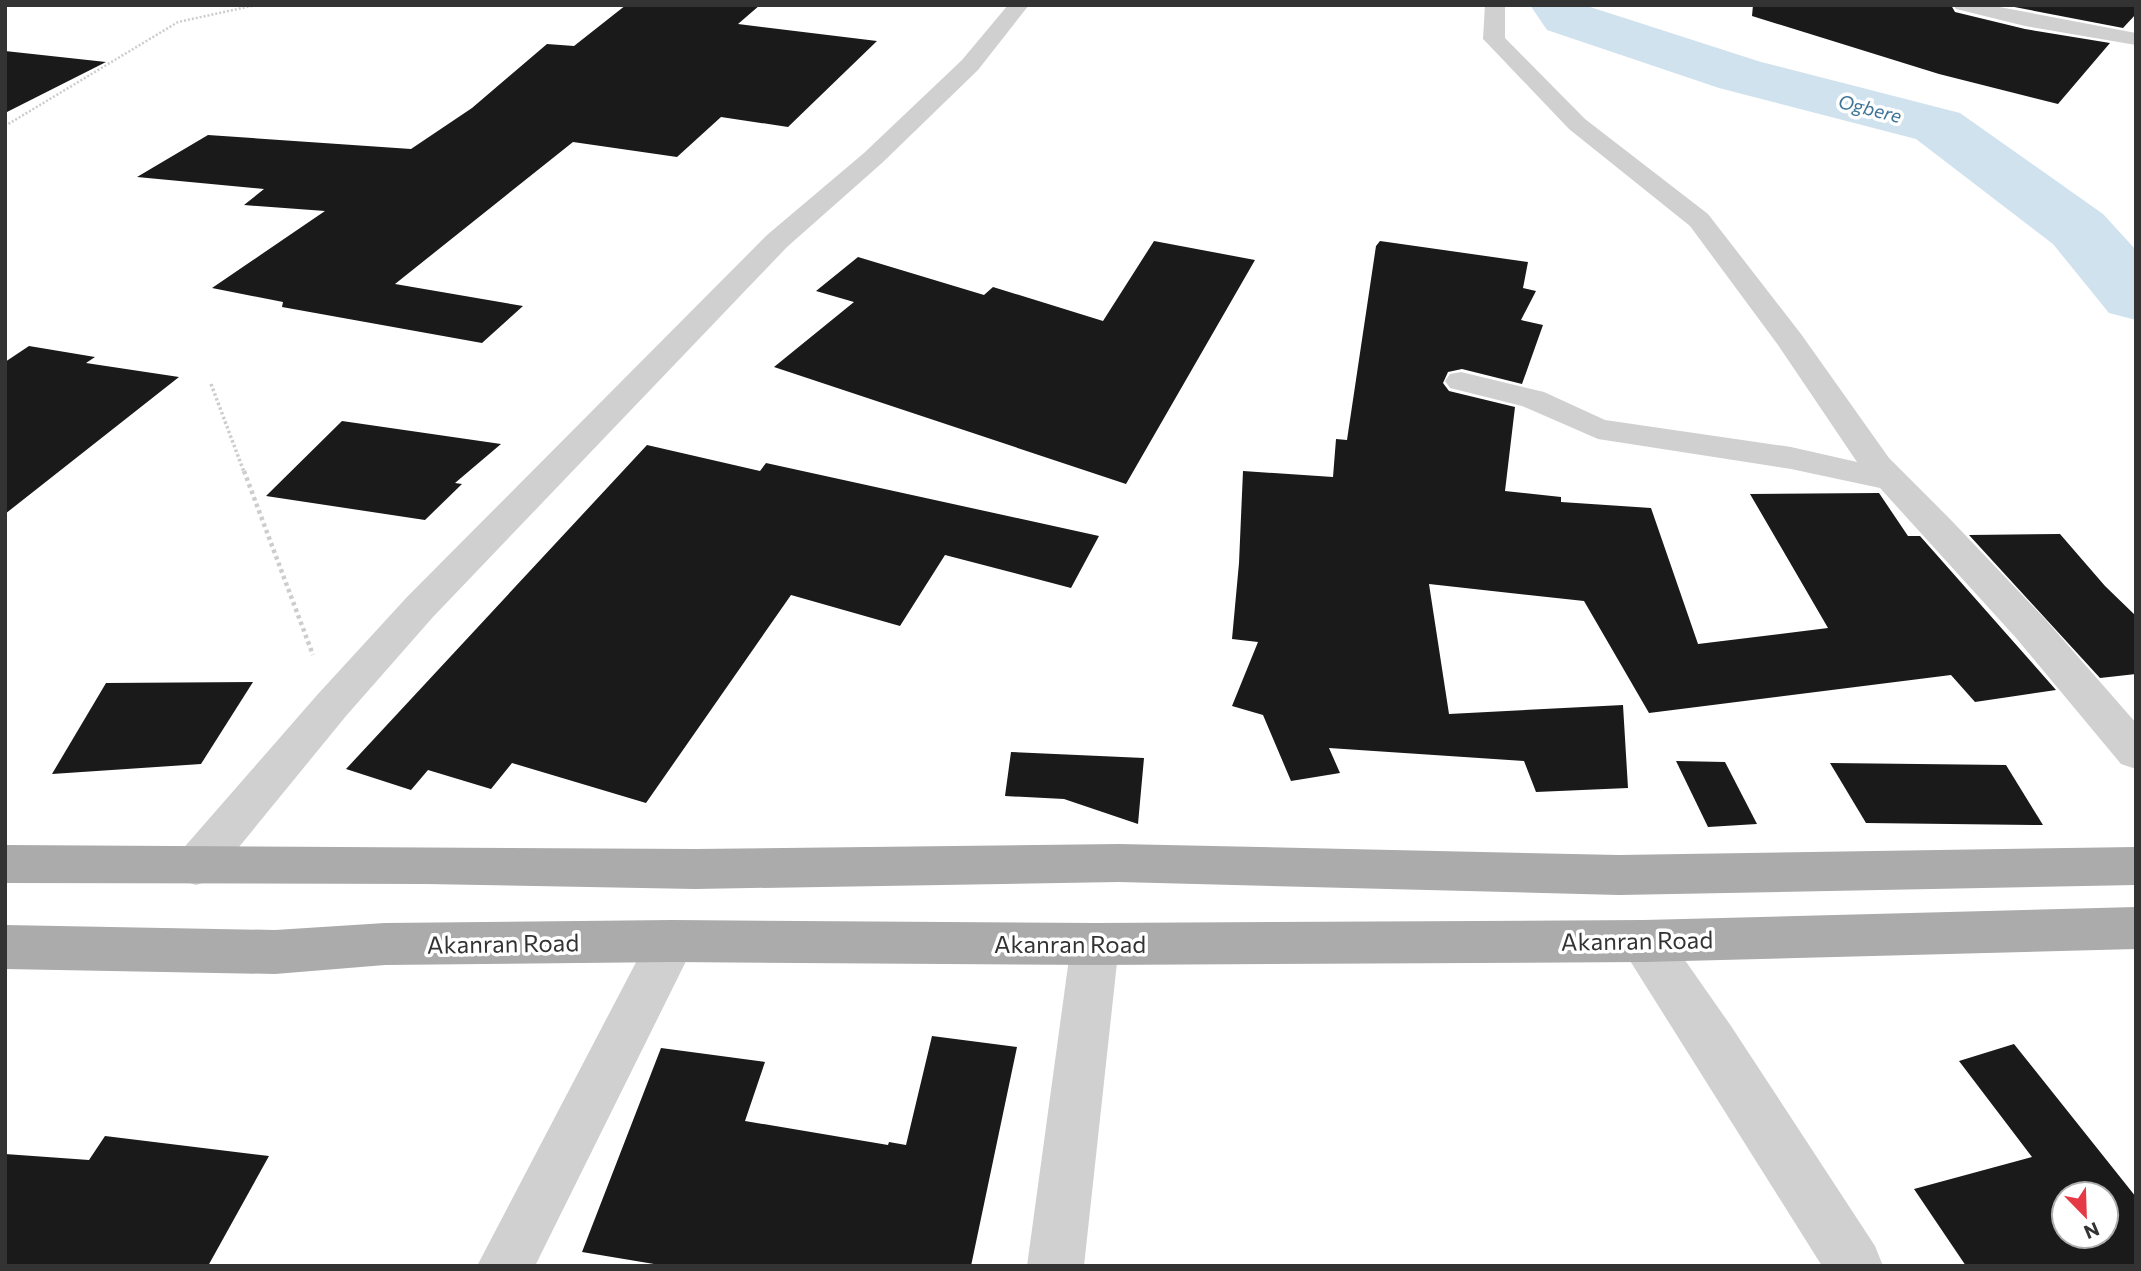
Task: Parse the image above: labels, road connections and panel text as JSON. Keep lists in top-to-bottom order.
{
  "streets": {
    "main road": ["Akanran Road"]
  },
  "water": ["Ogbere"],
  "north": "bottom right"
}
